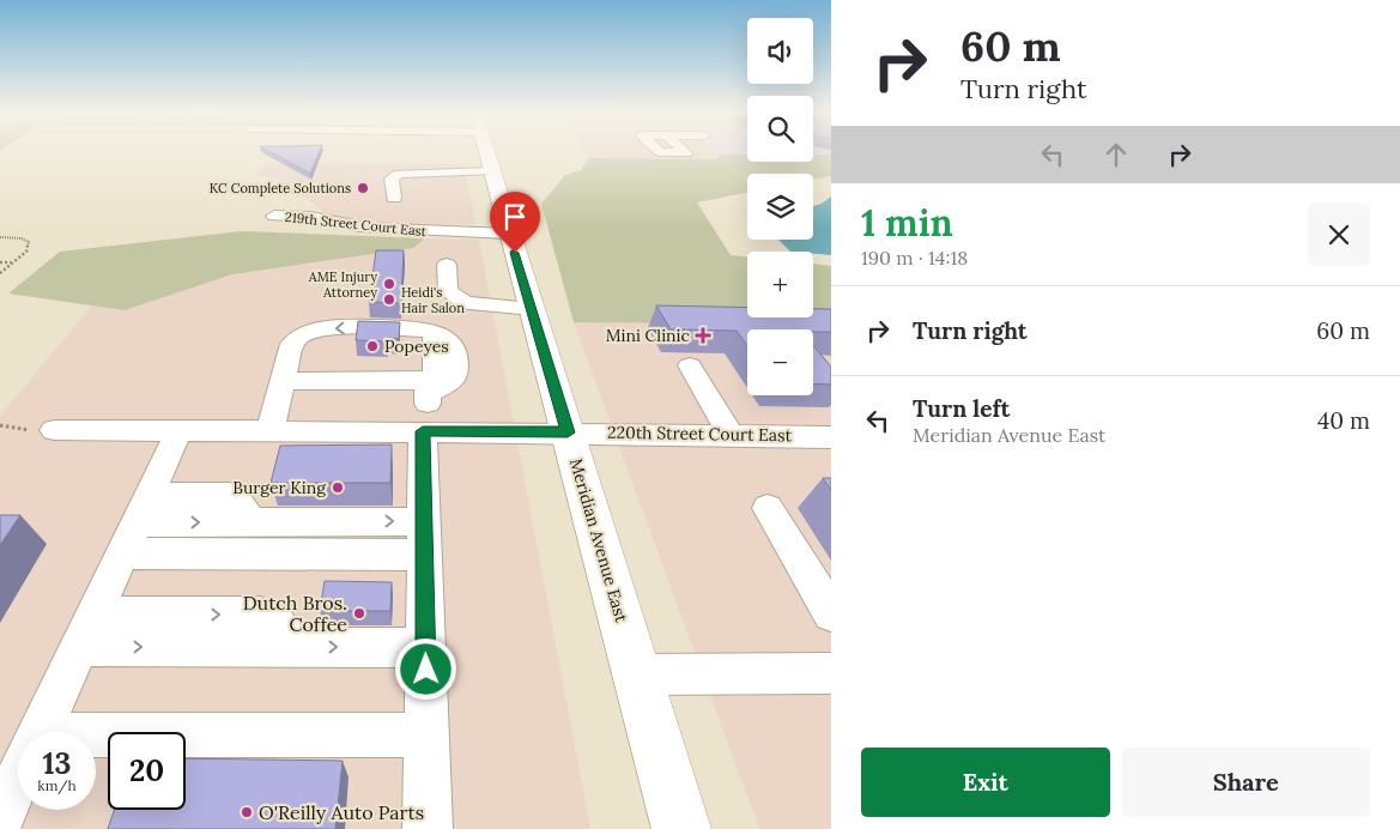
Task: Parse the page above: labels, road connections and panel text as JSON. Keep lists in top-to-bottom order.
{
  "streets": {
    "main road": ["Meridian Avenue East"],
    "street": ["219th Street Court East", "220th Street Court East"]
  },
  "crossings": [
    ["219th Street Court East", "Meridian Avenue East"],
    ["220th Street Court East", "Meridian Avenue East"]
  ],
  "places": {
    "other": [
      "KC Complete Solutions",
      "AME Injury Attorney",
      "Heidi's Hair Salon",
      "Popeyes",
      "Burger King",
      "Dutch Bros. Coffee",
      "O'Reilly Auto Parts"
    ],
    "health": ["Mini Clinic"]
  },
  "page": {
    "turn": ["60 m", "Turn right"],
    "map_buttons": ["+", "−"],
    "heading": ["1 min", "190 m · 14:18"],
    "list": [
      {
        "name": "Turn right",
        "value": "60 m"
      },
      {
        "name": "Turn left",
        "note": "Meridian Avenue East",
        "value": "40 m"
      }
    ],
    "speed": "13 km/h",
    "limit": "20",
    "buttons": ["Exit", "Share"]
  }
}
